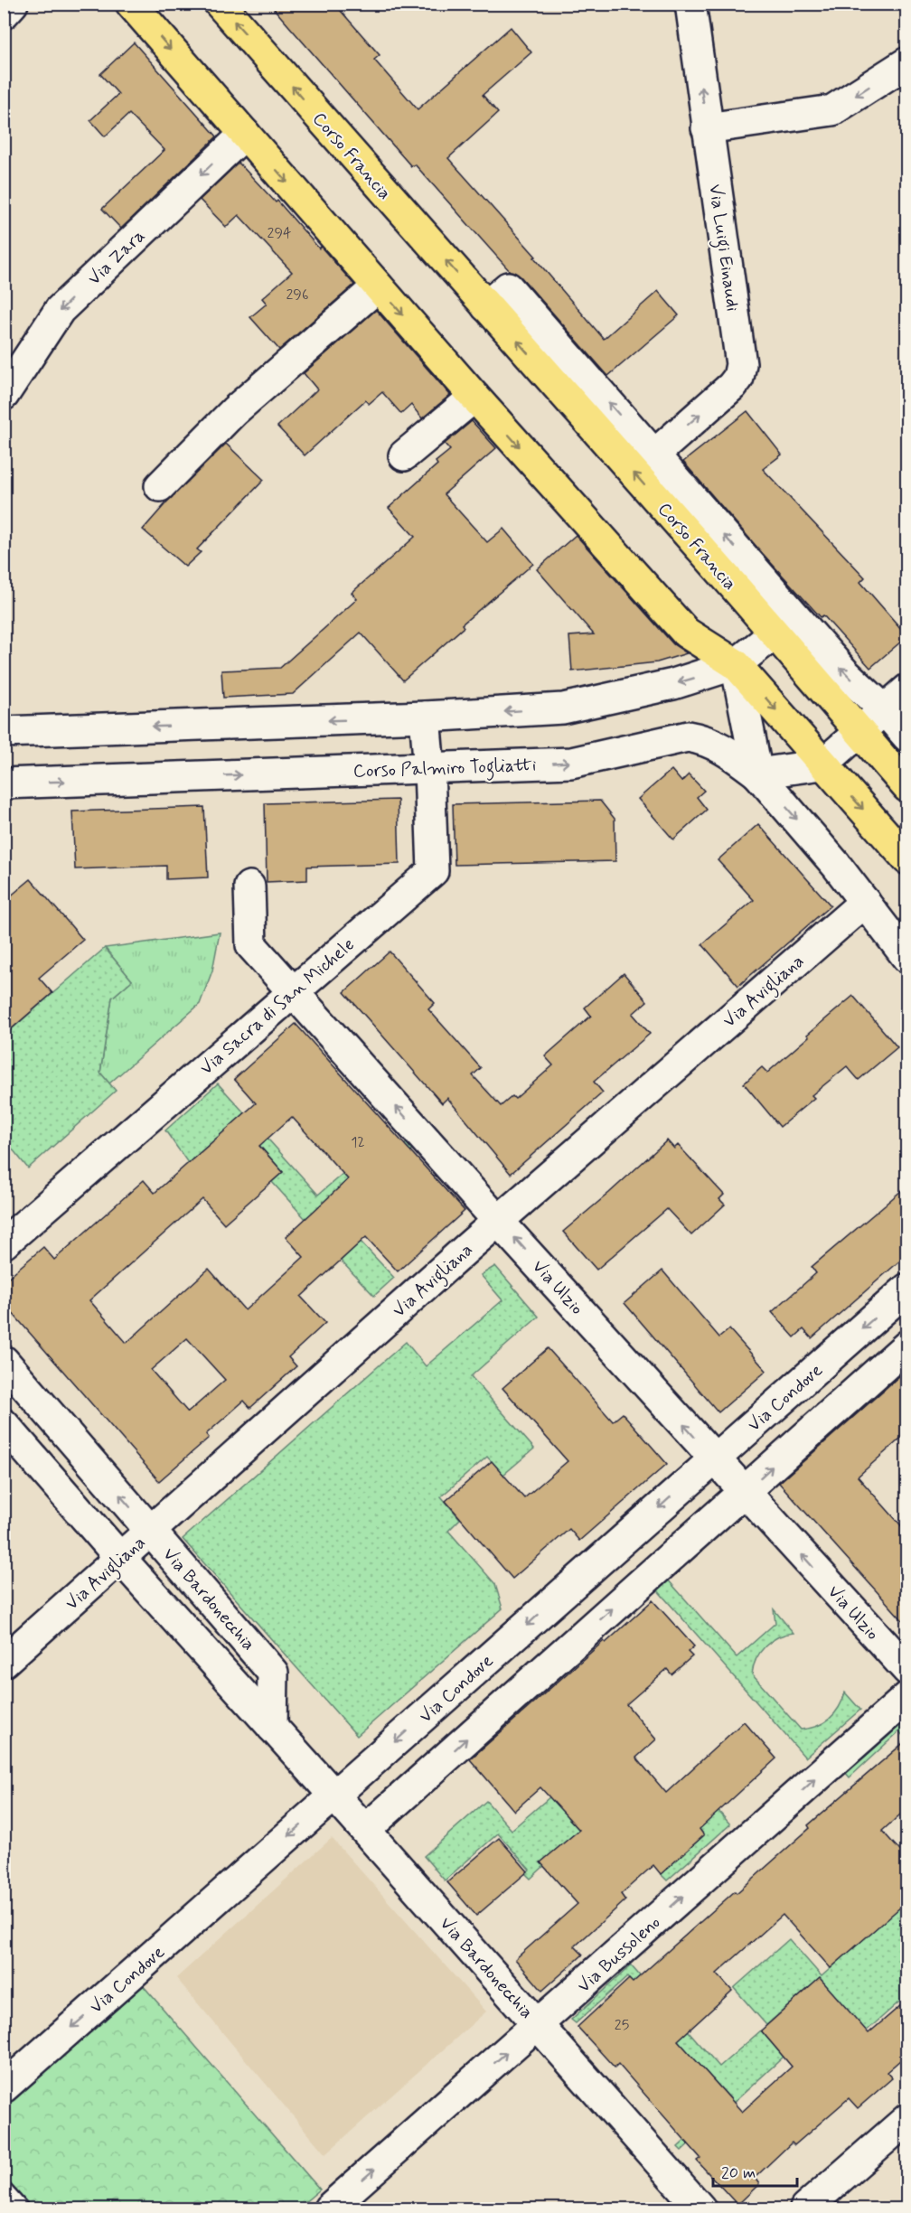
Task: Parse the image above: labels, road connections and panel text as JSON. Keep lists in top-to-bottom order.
{
  "streets": {
    "main road": ["Corso Francia"],
    "street": [
      "Via Luigi Einaudi",
      "Via Zara",
      "Corso Palmiro Togliatti",
      "Via Avigliana",
      "Via Sacra di San Michele",
      "Via Ulzio",
      "Via Condove",
      "Via Bardonecchia",
      "Via Bussoleno"
    ]
  },
  "crossings": [
    ["Corso Francia", "Via Luigi Einaudi"],
    ["Corso Palmiro Togliatti", "Via Sacra di San Michele"],
    ["Via Avigliana", "Via Ulzio"],
    ["Via Avigliana", "Via Bardonecchia"],
    ["Via Sacra di San Michele", "Via Ulzio"],
    ["Via Ulzio", "Via Condove"],
    ["Via Condove", "Via Bardonecchia"],
    ["Via Bardonecchia", "Via Bussoleno"]
  ],
  "one_way": ["Via Luigi Einaudi", "Via Ulzio"],
  "house_numbers": [
    "294",
    "296",
    "12",
    "25"
  ],
  "scale_bar": "20 m"
}
